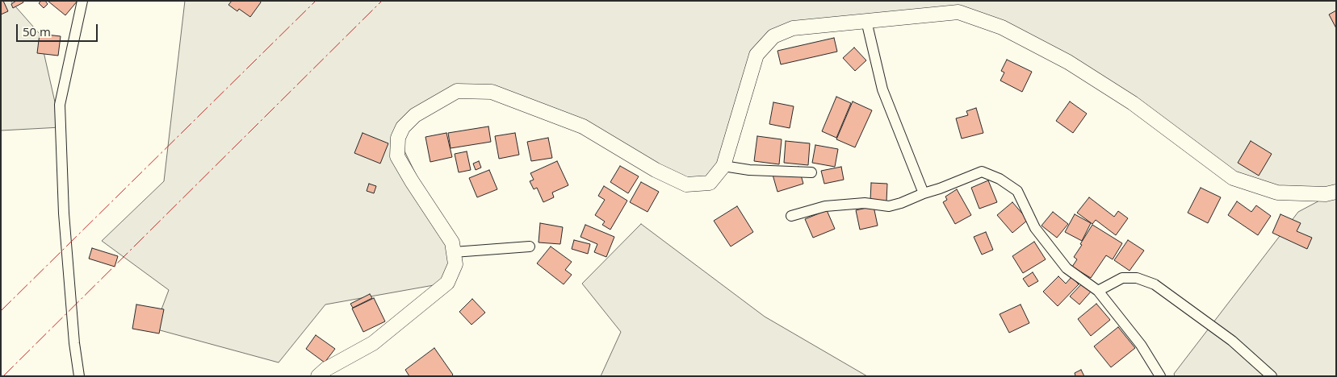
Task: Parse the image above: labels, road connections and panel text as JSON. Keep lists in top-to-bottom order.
{
  "scale_bar": "50 m"
}
